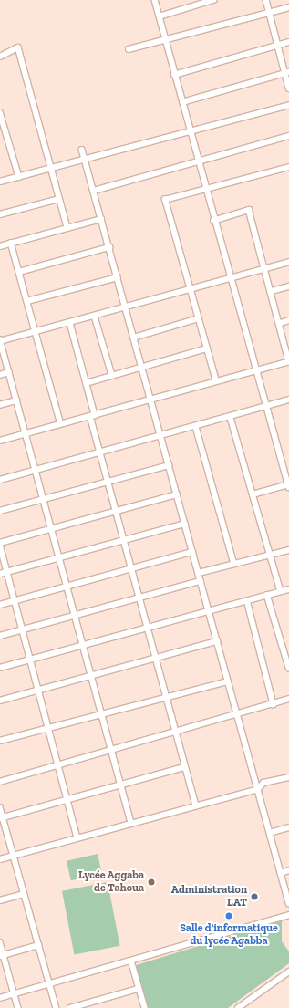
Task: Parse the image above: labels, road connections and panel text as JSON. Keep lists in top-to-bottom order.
{
  "places": ["Lycée Aggaba de Tahoua", "Administration LAT", "Salle d'informatique du lycée Agabba"]
}
